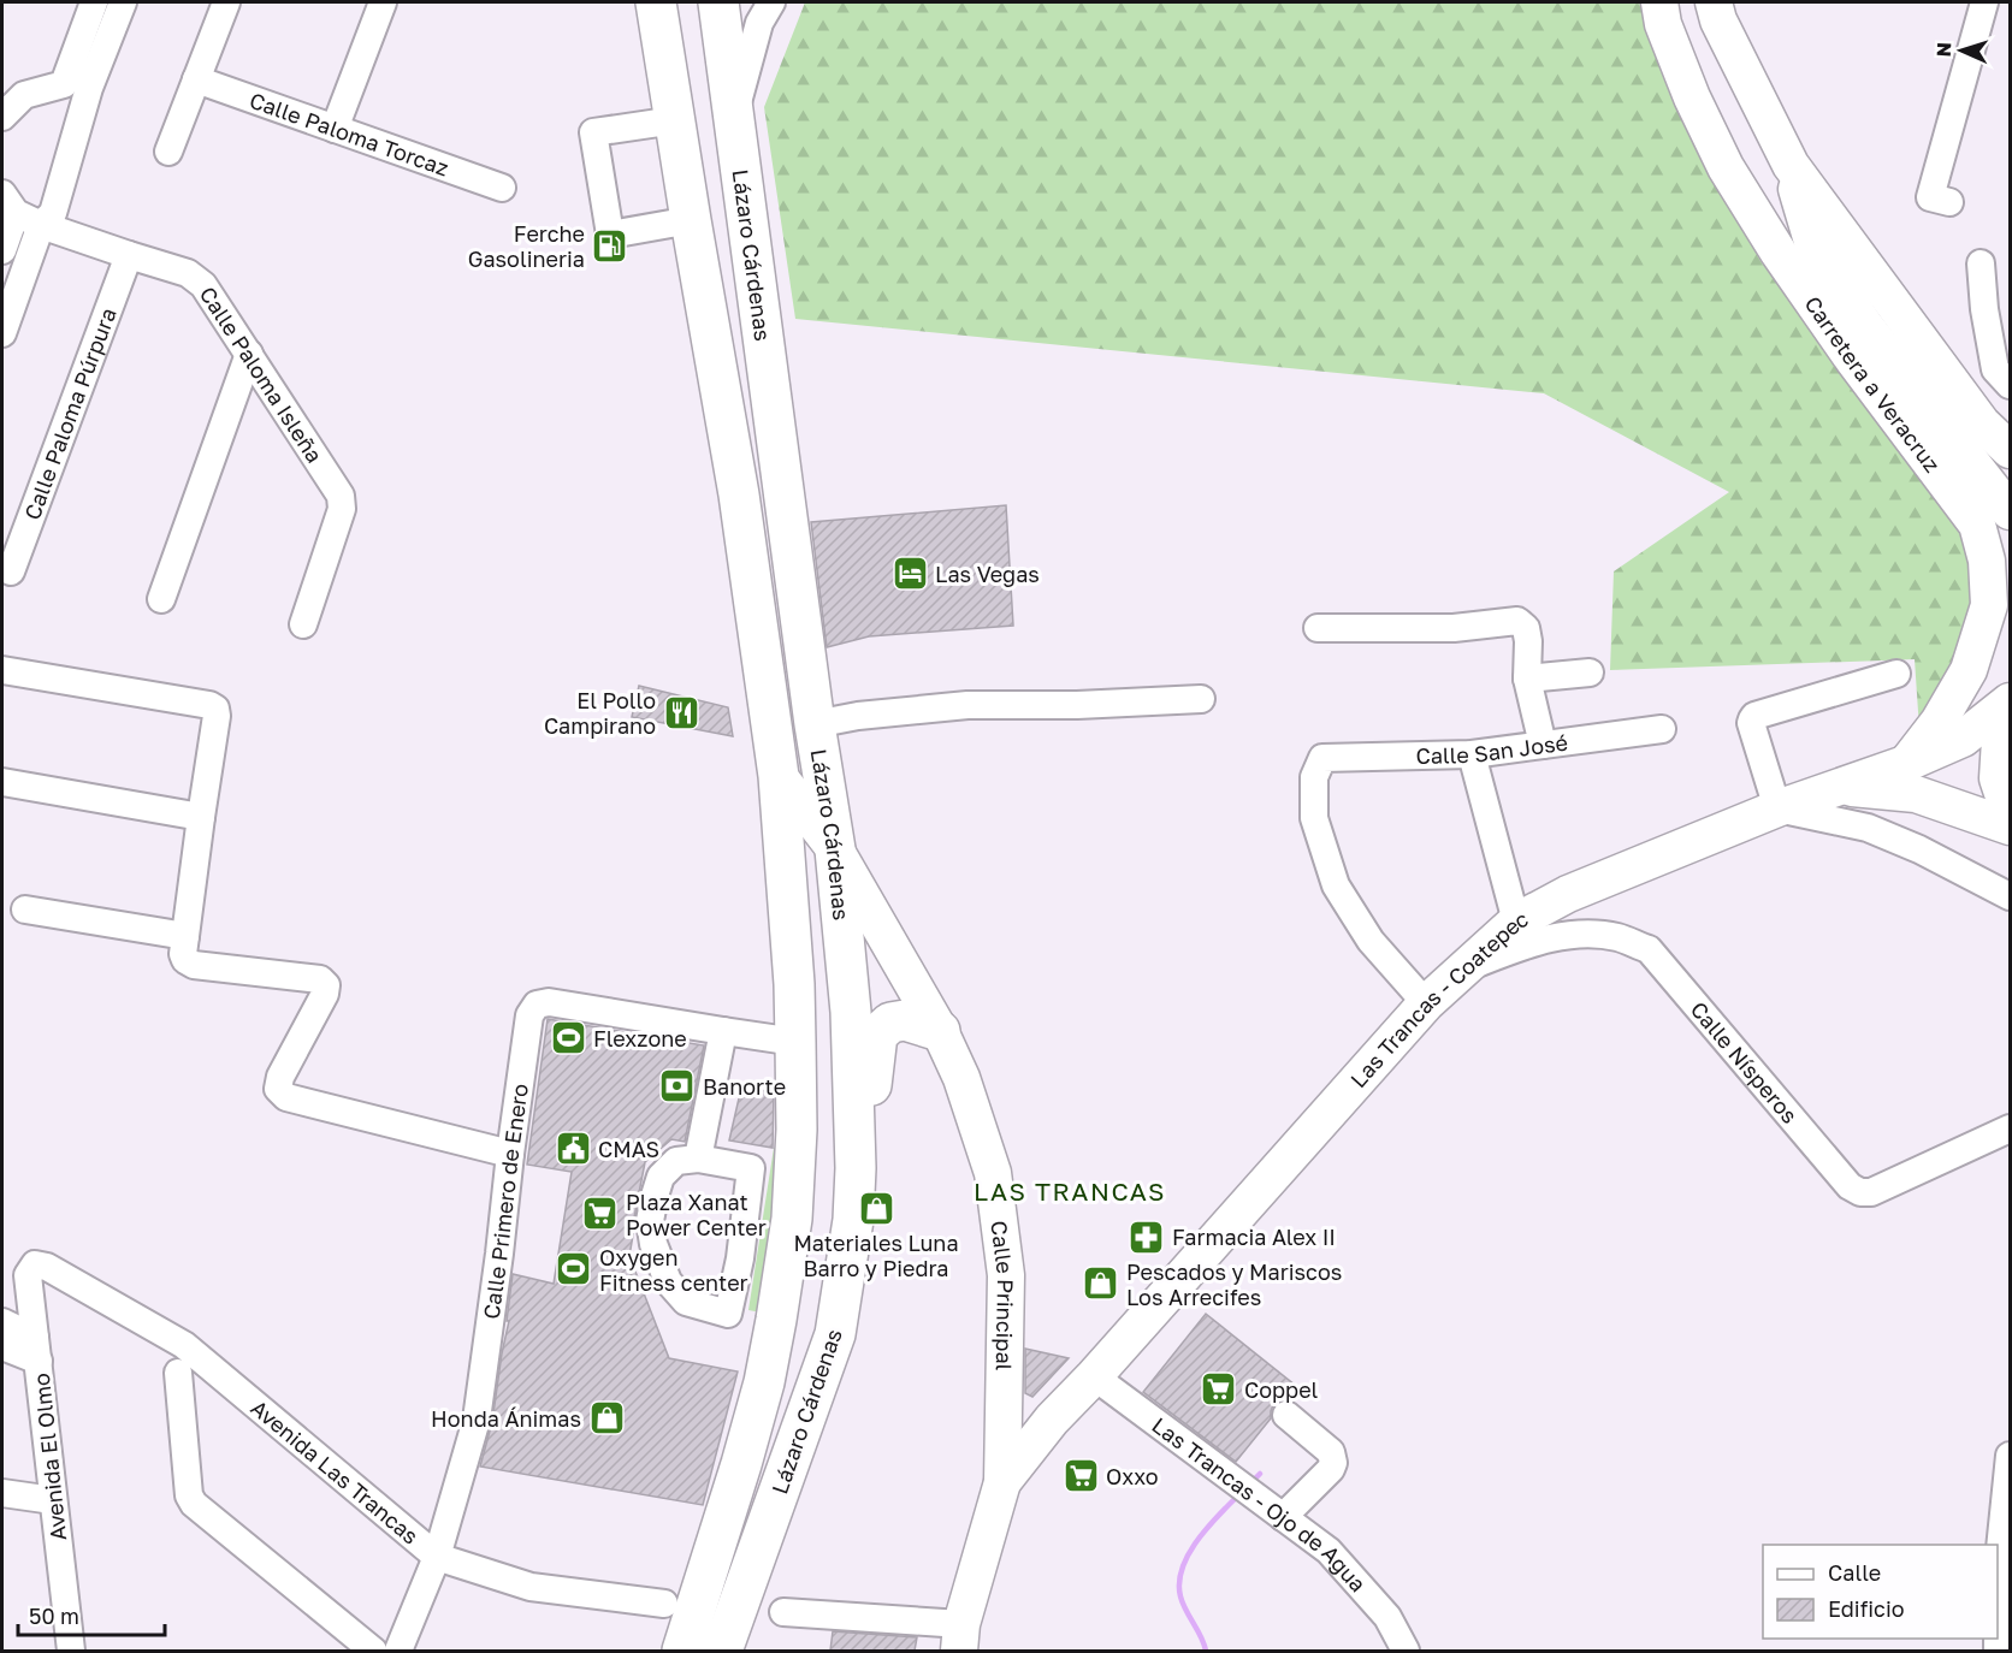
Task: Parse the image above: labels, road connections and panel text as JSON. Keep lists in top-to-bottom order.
{
  "streets": {
    "highway": ["Lázaro Cárdenas"],
    "main road": ["Carretera a Veracruz", "Las Trancas - Coatepec", "Calle Principal"],
    "street": [
      "Calle Paloma Torcaz",
      "Calle Paloma Isleña",
      "Calle Paloma Púrpura",
      "Calle San José",
      "Calle Nísperos",
      "Calle Primero de Enero",
      "Avenida El Olmo",
      "Avenida Las Trancas",
      "Las Trancas - Ojo de Agua"
    ]
  },
  "crossings": [
    ["Lázaro Cárdenas", "Calle Primero de Enero"],
    ["Lázaro Cárdenas", "Calle Principal"],
    ["Calle Paloma Isleña", "Calle Paloma Púrpura"],
    ["Carretera a Veracruz", "Las Trancas - Coatepec"],
    ["Calle San José", "Las Trancas - Coatepec"],
    ["Las Trancas - Coatepec", "Calle Nísperos"],
    ["Las Trancas - Coatepec", "Calle Principal"],
    ["Las Trancas - Coatepec", "Las Trancas - Ojo de Agua"],
    ["Calle Primero de Enero", "Avenida Las Trancas"],
    ["Avenida El Olmo", "Avenida Las Trancas"]
  ],
  "districts": ["LAS TRANCAS"],
  "places": {
    "fuel station": ["Ferche Gasolineria"],
    "hotel": ["Las Vegas"],
    "restaurant": ["El Pollo Campirano"],
    "sports": ["Flexzone", "Oxygen Fitness center"],
    "bank": ["Banorte"],
    "public building": ["CMAS"],
    "shop": ["Materiales Luna Barro y Piedra", "Pescados y Mariscos Los Arrecifes", "Honda Ánimas"],
    "supermarket": ["Plaza Xanat Power Center", "Coppel", "Oxxo"],
    "pharmacy": ["Farmacia Alex II"]
  },
  "legend": ["Calle", "Edificio"],
  "scale_bar": "50 m",
  "north": "left"
}
